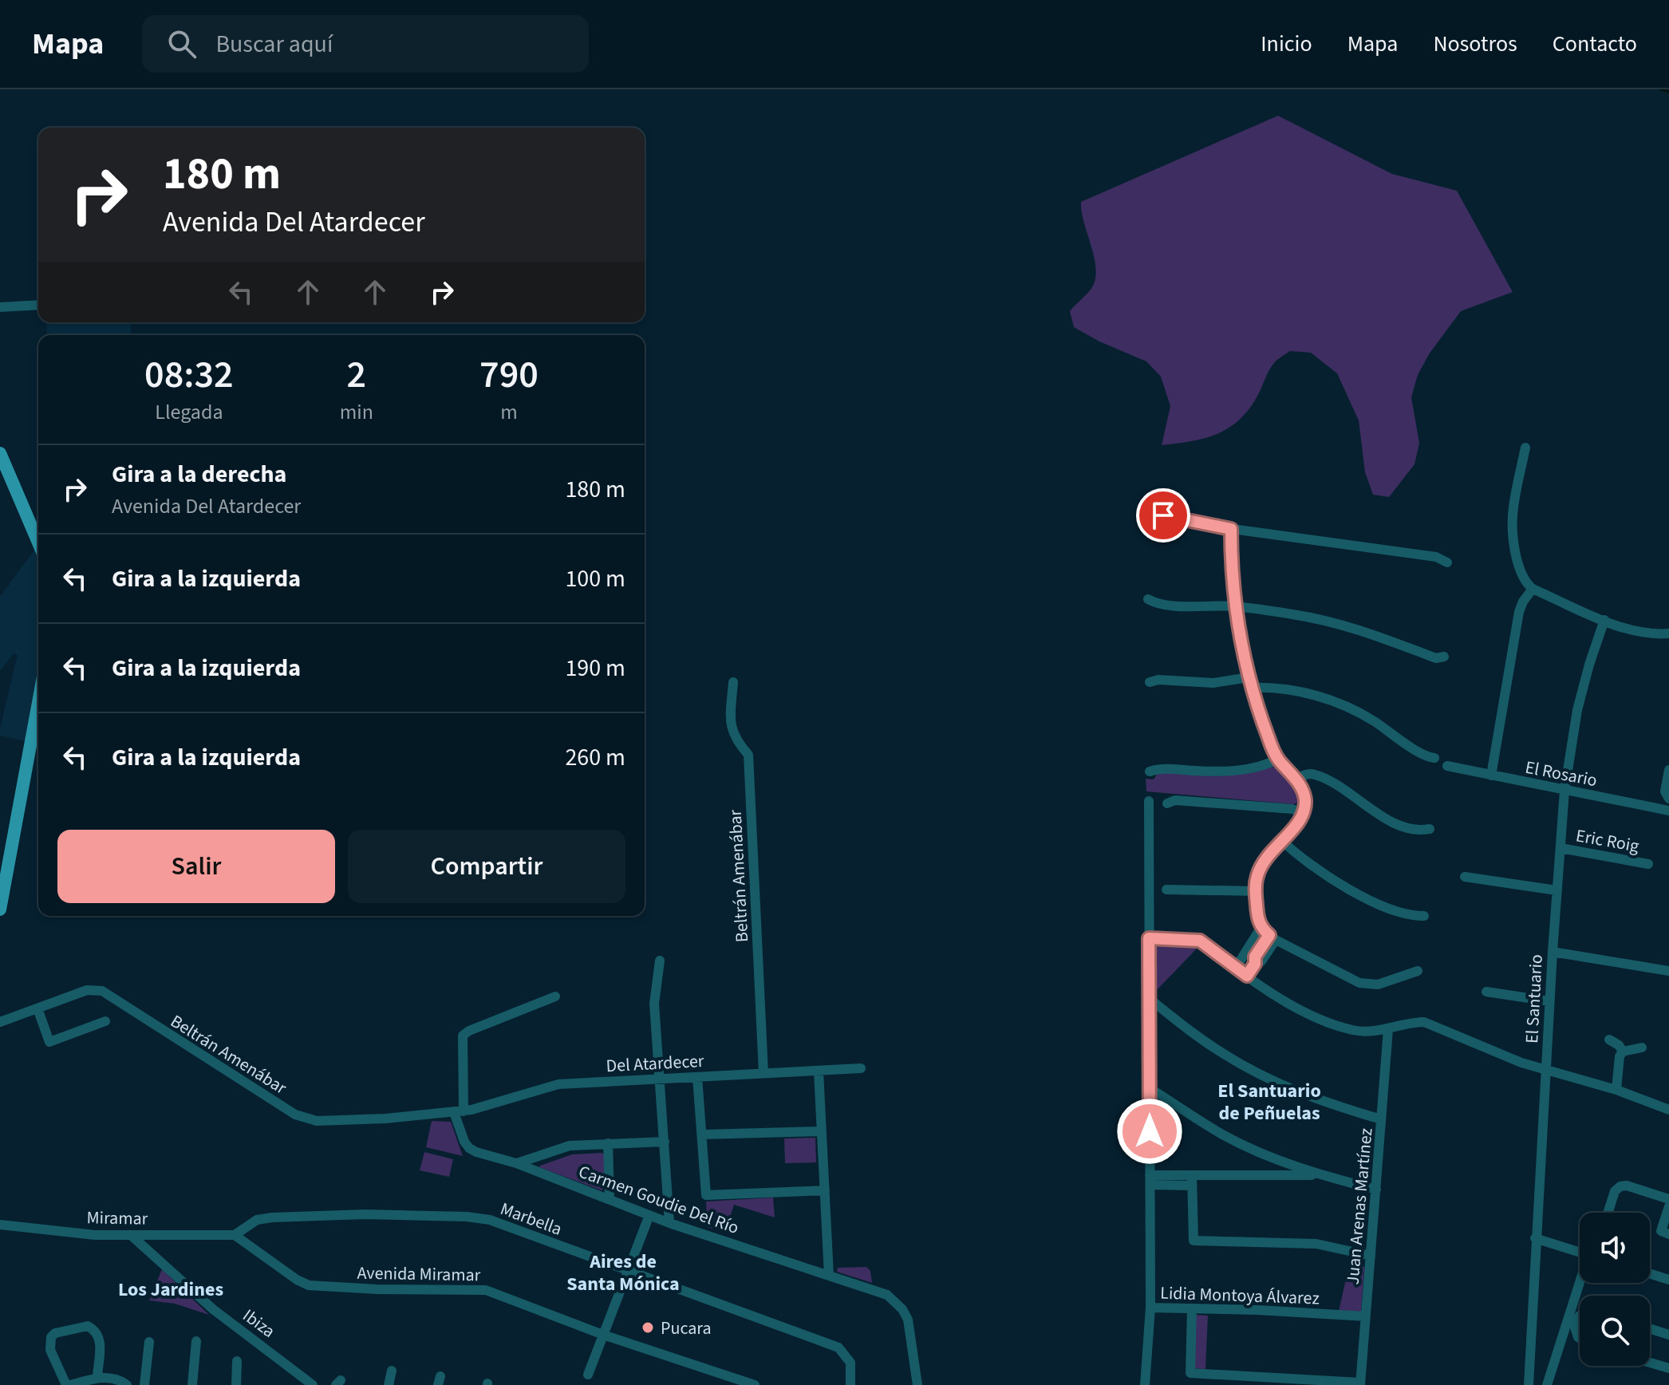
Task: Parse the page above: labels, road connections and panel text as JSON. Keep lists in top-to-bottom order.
{
  "streets": {
    "street": [
      "El Rosario",
      "Eric Roig",
      "Beltrán Amenábar",
      "El Santuario",
      "Del Atardecer",
      "Carmen Goudie Del Río",
      "Juan Arenas Martínez",
      "Miramar",
      "Marbella",
      "Avenida Miramar",
      "Lidia Montoya Álvarez",
      "Ibiza"
    ]
  },
  "crossings": [
    ["El Rosario", "El Santuario"],
    ["Eric Roig", "El Santuario"],
    ["Beltrán Amenábar", "Del Atardecer"],
    ["Beltrán Amenábar", "Carmen Goudie Del Río"],
    ["Del Atardecer", "Carmen Goudie Del Río"],
    ["Juan Arenas Martínez", "Lidia Montoya Álvarez"],
    ["Miramar", "Marbella"],
    ["Miramar", "Avenida Miramar"],
    ["Miramar", "Ibiza"],
    ["Marbella", "Avenida Miramar"]
  ],
  "districts": ["El Santuario de Peñuelas", "Aires de Santa Mónica", "Los Jardines"],
  "places": ["Pucara"],
  "page": {
    "header": "Mapa",
    "search": "Buscar aquí",
    "nav": [
      "Inicio",
      "Mapa",
      "Nosotros",
      "Contacto"
    ],
    "turn": ["180 m", "Avenida Del Atardecer"],
    "eta": [
      "08:32",
      "Llegada",
      "2",
      "min",
      "790",
      "m"
    ],
    "list": [
      {
        "name": "Gira a la derecha",
        "note": "Avenida Del Atardecer",
        "value": "180 m"
      },
      {
        "name": "Gira a la izquierda",
        "value": "100 m"
      },
      {
        "name": "Gira a la izquierda",
        "value": "190 m"
      },
      {
        "name": "Gira a la izquierda",
        "value": "260 m"
      }
    ],
    "buttons": ["Salir", "Compartir"]
  }
}
